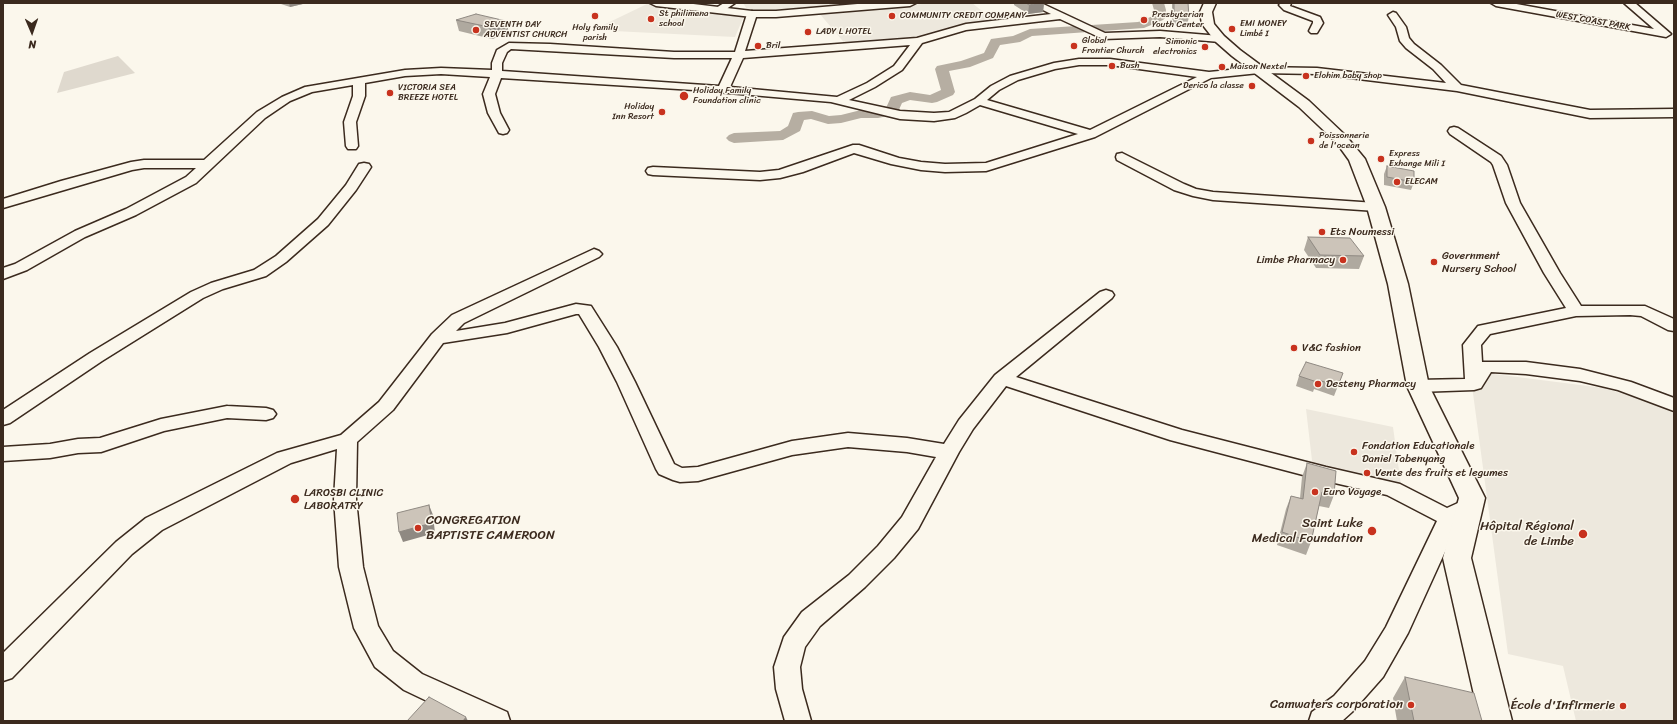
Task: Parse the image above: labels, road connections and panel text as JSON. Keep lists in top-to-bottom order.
{
  "streets": {
    "street": ["WEST COAST PARK"]
  },
  "places": [
    "Holy family parish",
    "COMMUNITY CREDIT COMPANY",
    "St philimena school",
    "Presbyterian Youth Center",
    "EMI MONEY Limbé I",
    "SEVENTH DAY ADVENTIST CHURCH",
    "LADY L HOTEL",
    "Bril",
    "Global Frontier Church",
    "Simonic electronics",
    "Bush",
    "Maison Nextel",
    "Elohim baby shop",
    "Derico la classe",
    "VICTORIA SEA BREEZE HOTEL",
    "Holiday Family Foundation clinic",
    "Holiday Inn Resort",
    "Poissonnerie de l'ocean",
    "Express Exhange Mili I",
    "ELECAM",
    "Ets Noumessi",
    "Limbe Pharmacy",
    "Government Nursery School",
    "V&C fashion",
    "Desteny Pharmacy",
    "Fondation Educationale Daniel Tabenyang",
    "Vente des fruits et legumes",
    "Euro Voyage",
    "LAROSBI CLINIC LABORATRY",
    "CONGREGATION BAPTISTE CAMEROON",
    "Saint Luke Medical Foundation",
    "Hôpital Régional de Limbe",
    "Camwaters corporation",
    "École d'Infirmerie"
  ],
  "north": "bottom"
}
